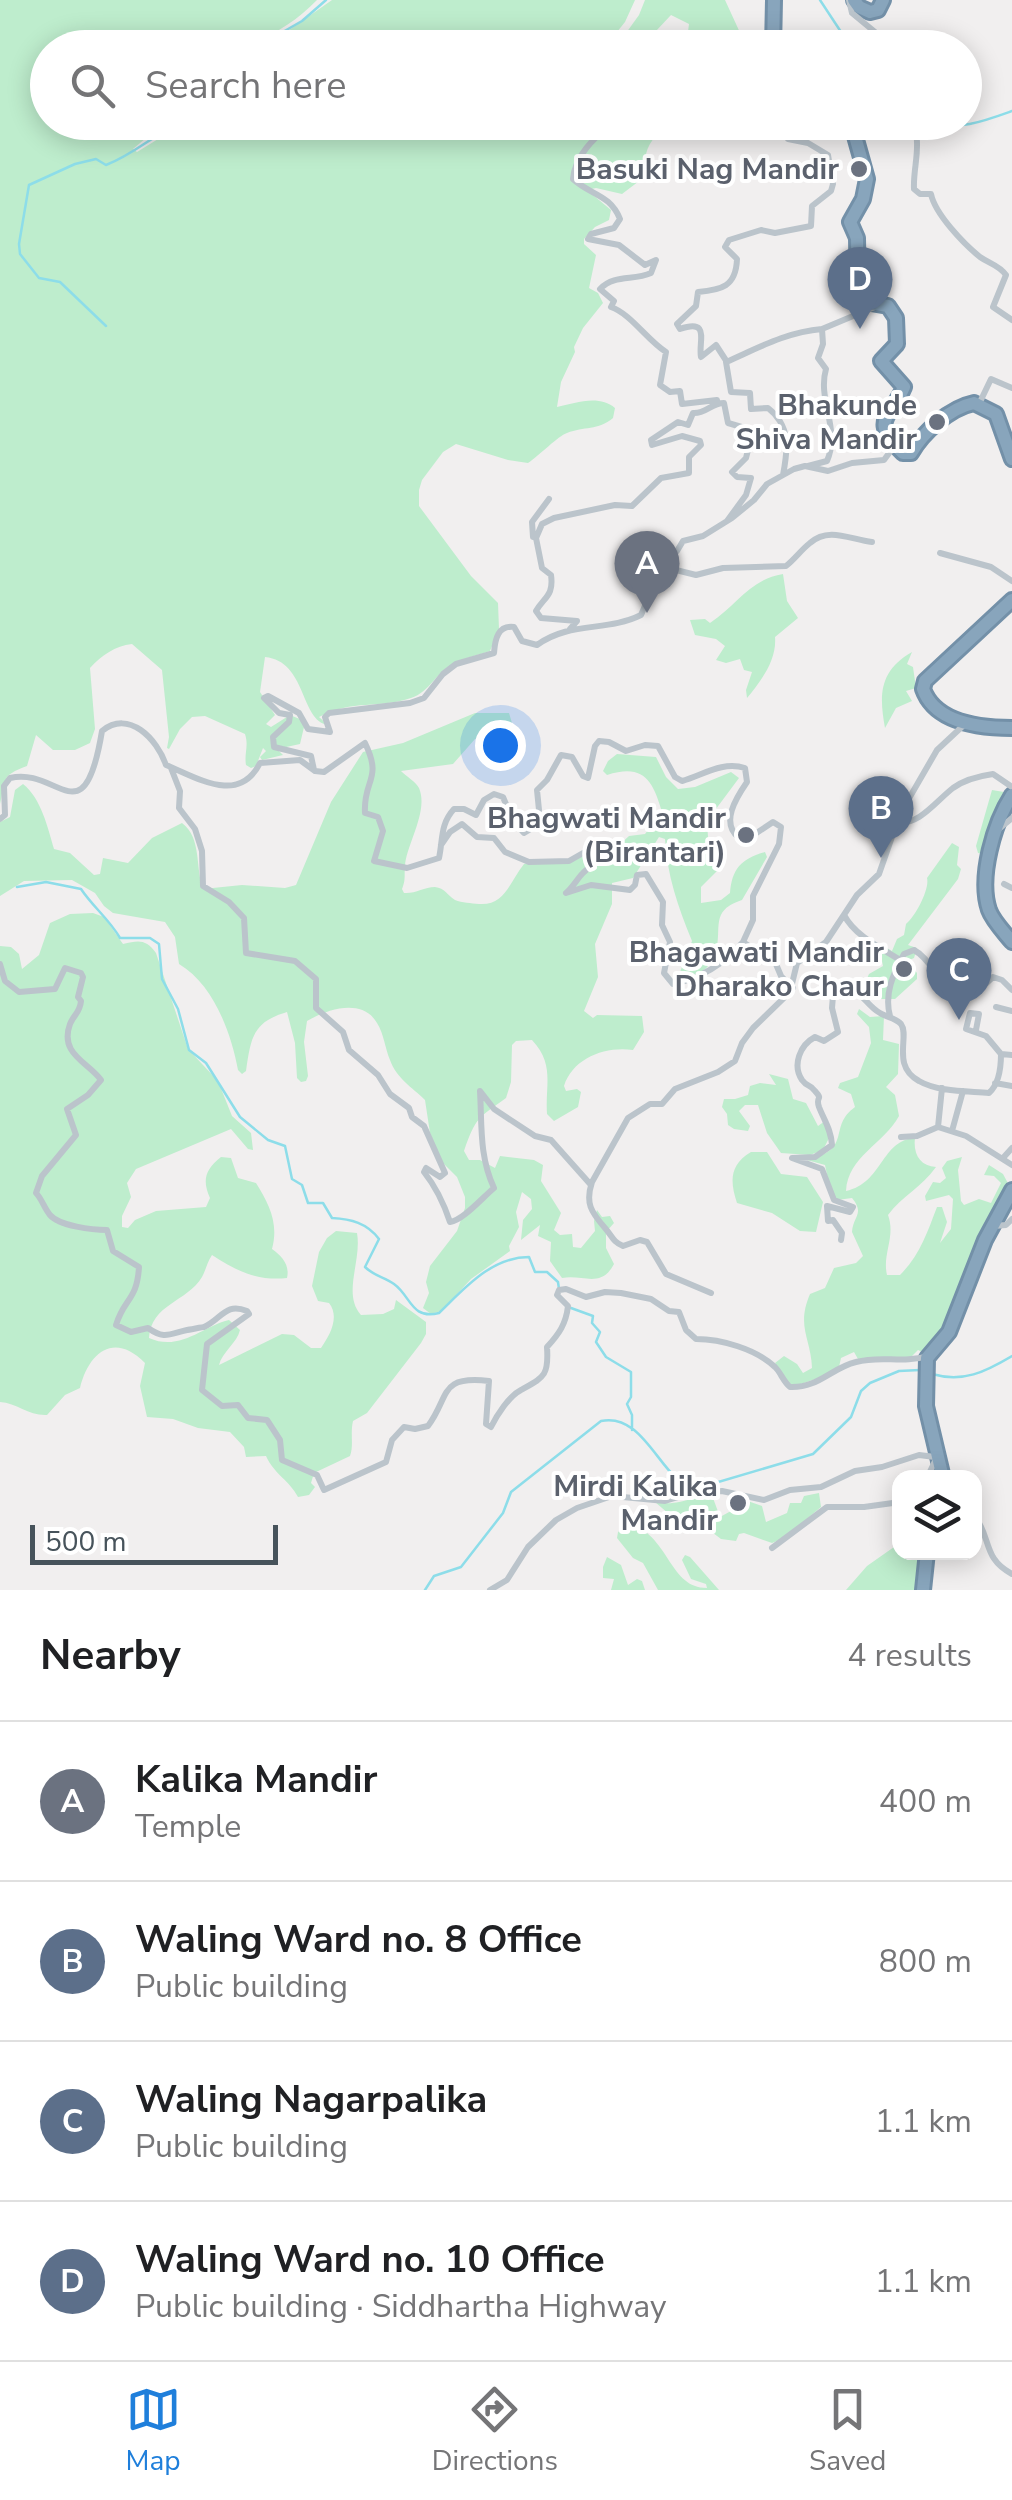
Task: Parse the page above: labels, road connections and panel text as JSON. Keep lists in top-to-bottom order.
{
  "places": [
    "Basuki Nag Mandir",
    "Bhakunde Shiva Mandir",
    "Bhagwati Mandir (Birantari)",
    "Bhagawati Mandir Dharako Chaur",
    "Mirdi Kalika Mandir"
  ],
  "scale_bar": "500 m",
  "page": {
    "search": "Search here",
    "pins": [
      "D",
      "A",
      "B",
      "C"
    ],
    "scale": "500 m",
    "heading": ["Nearby", "4 results"],
    "list": [
      {
        "mark": "A",
        "name": "Kalika Mandir",
        "note": "Temple",
        "value": "400 m"
      },
      {
        "mark": "B",
        "name": "Waling Ward no. 8 Office",
        "note": "Public building",
        "value": "800 m"
      },
      {
        "mark": "C",
        "name": "Waling Nagarpalika",
        "note": "Public building",
        "value": "1.1 km"
      },
      {
        "mark": "D",
        "name": "Waling Ward no. 10 Office",
        "note": "Public building · Siddhartha Highway",
        "value": "1.1 km"
      }
    ],
    "nav": ["Map", "Directions", "Saved"]
  }
}
